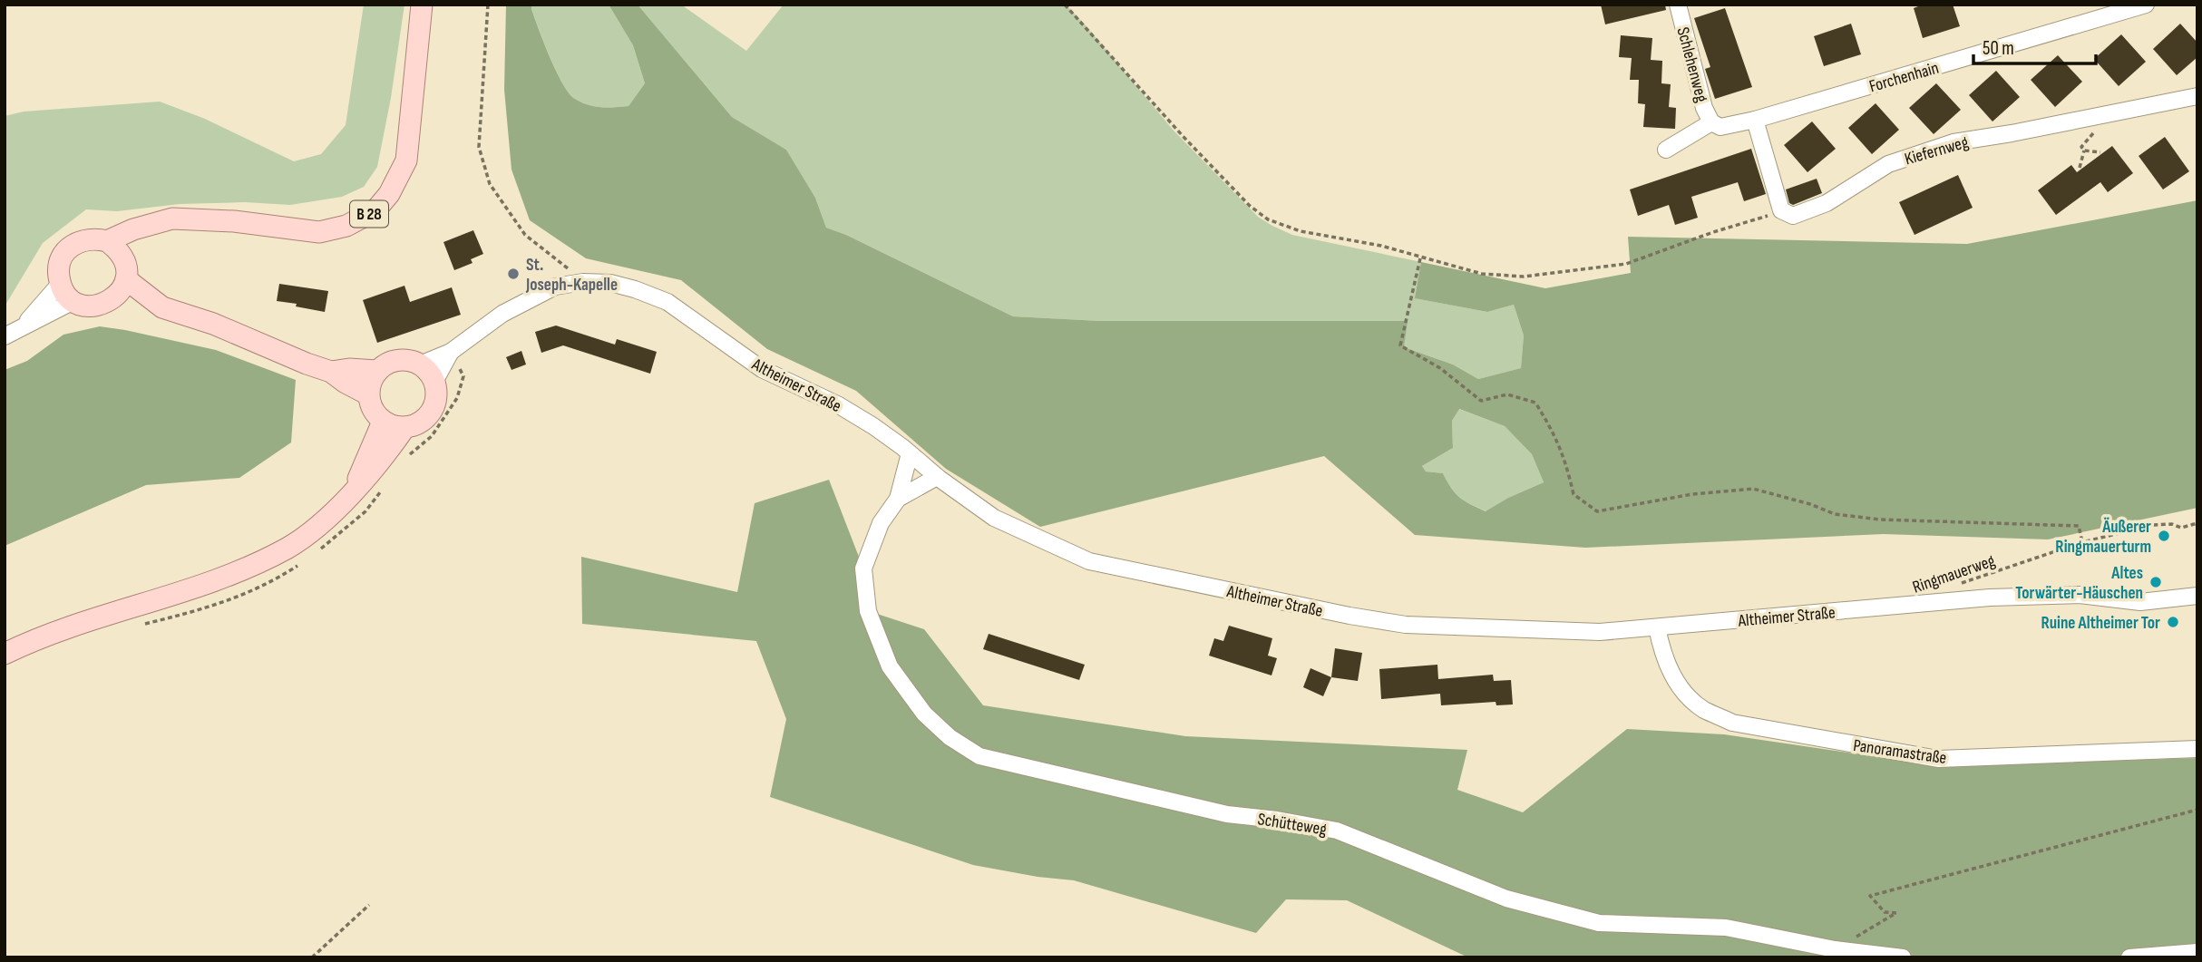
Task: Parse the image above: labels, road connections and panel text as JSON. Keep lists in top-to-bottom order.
{
  "streets": {
    "main road": ["B 28"],
    "street": [
      "Schlehenweg",
      "Forchenhain",
      "Kiefernweg",
      "Altheimer Straße",
      "Panoramastraße",
      "Schütteweg"
    ],
    "path": ["Ringmauerweg"]
  },
  "crossings": [
    ["Schlehenweg", "Forchenhain"],
    ["Altheimer Straße", "Panoramastraße"],
    ["Altheimer Straße", "Schütteweg"]
  ],
  "places": [
    "St. Joseph-Kapelle",
    "Äußerer Ringmauerturm",
    "Altes Torwärter-Häuschen",
    "Ruine Altheimer Tor"
  ],
  "scale_bar": "50 m"
}
